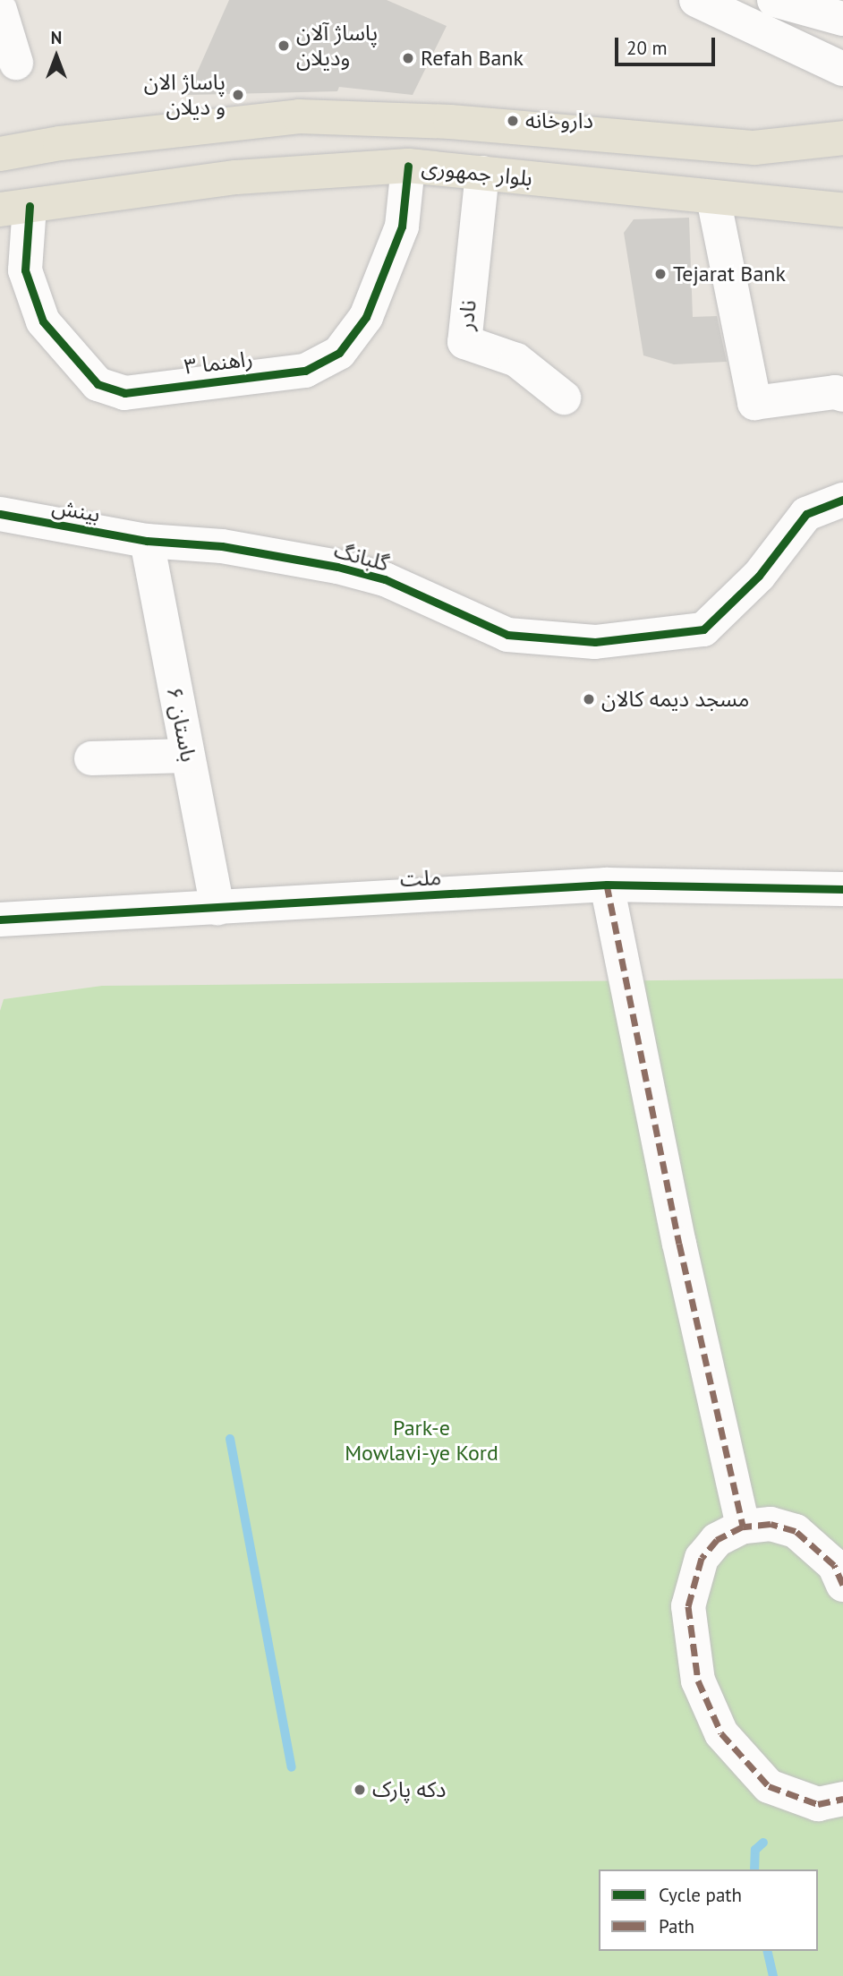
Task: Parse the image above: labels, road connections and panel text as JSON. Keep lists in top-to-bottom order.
{
  "streets": {
    "main road": ["بلوار جمهوری"],
    "street": [
      "نادر",
      "راهنما ۳",
      "بینش",
      "گلبانگ",
      "باستان ۶",
      "ملت"
    ]
  },
  "crossings": [
    ["بلوار جمهوری", "نادر"],
    ["بلوار جمهوری", "راهنما ۳"],
    ["بینش", "گلبانگ"],
    ["بینش", "باستان ۶"],
    ["گلبانگ", "باستان ۶"],
    ["باستان ۶", "ملت"]
  ],
  "parks": ["Park-e Mowlavi-ye Kord"],
  "places": [
    "پاساژ آلان ودیلان",
    "Refah Bank",
    "پاساژ الان و دیلان",
    "داروخانه",
    "Tejarat Bank",
    "مسجد دیمه کالان",
    "دکه پارک"
  ],
  "legend": ["Cycle path", "Path"],
  "scale_bar": "20 m",
  "north": "top"
}
